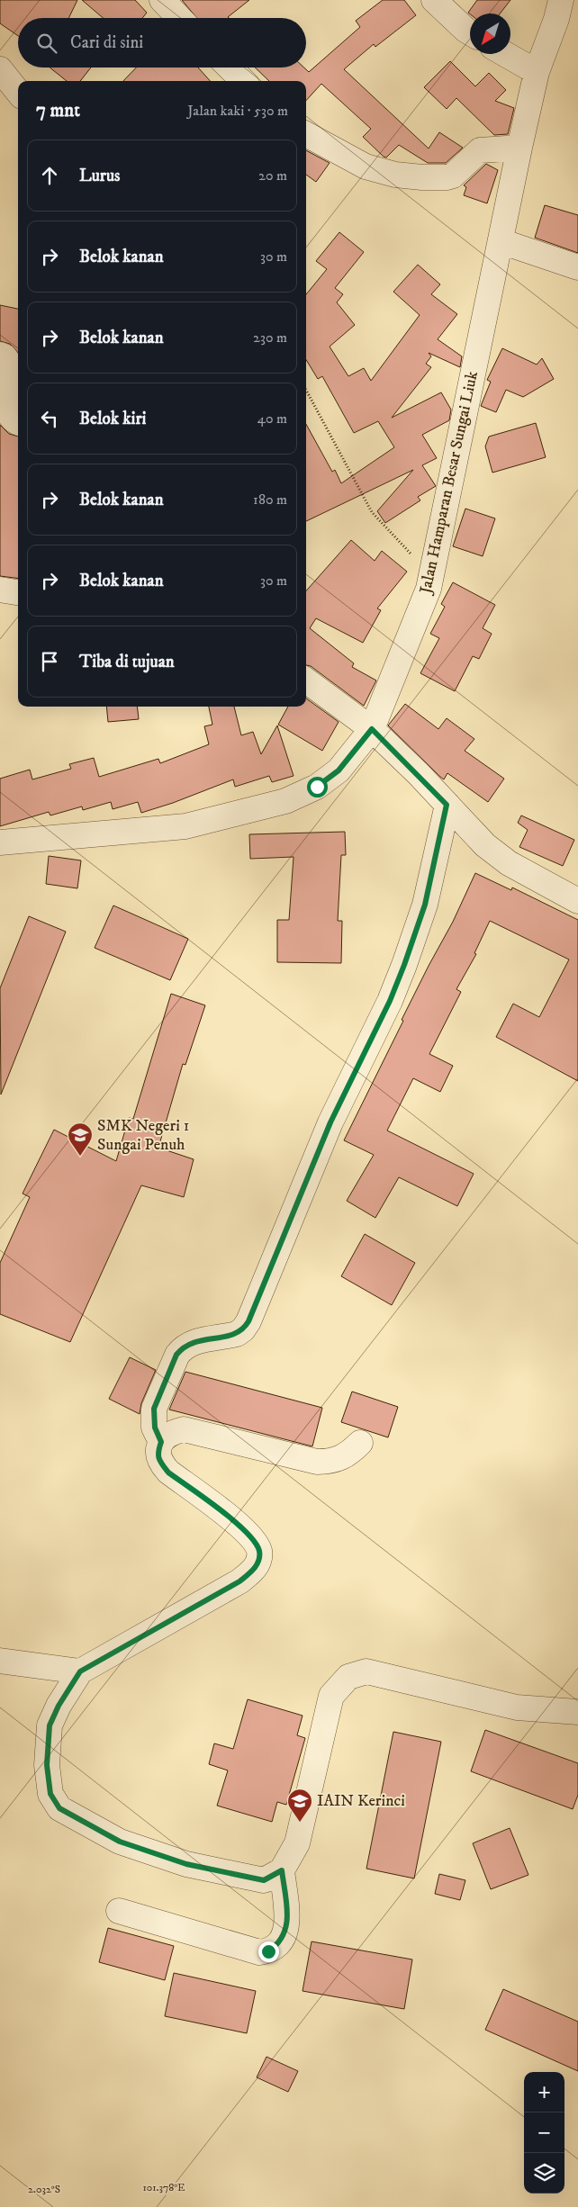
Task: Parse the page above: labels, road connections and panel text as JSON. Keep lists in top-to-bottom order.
{
  "streets": {
    "street": ["Jalan Hamparan Besar Sungai Liuk"]
  },
  "places": {
    "school or university": ["SMK Negeri 1 Sungai Penuh", "IAIN Kerinci"]
  },
  "north": "bottom left",
  "page": {
    "search": "Cari di sini",
    "heading": ["7 mnt", "Jalan kaki · 530 m"],
    "list": [
      ["Lurus", "20 m"],
      ["Belok kanan", "30 m"],
      ["Belok kanan", "230 m"],
      ["Belok kiri", "40 m"],
      ["Belok kanan", "180 m"],
      ["Belok kanan", "30 m"],
      "Tiba di tujuan"
    ],
    "map_buttons": ["+", "−"]
  },
  "coordinates": ["101.378°E", "2.032°S"]
}
